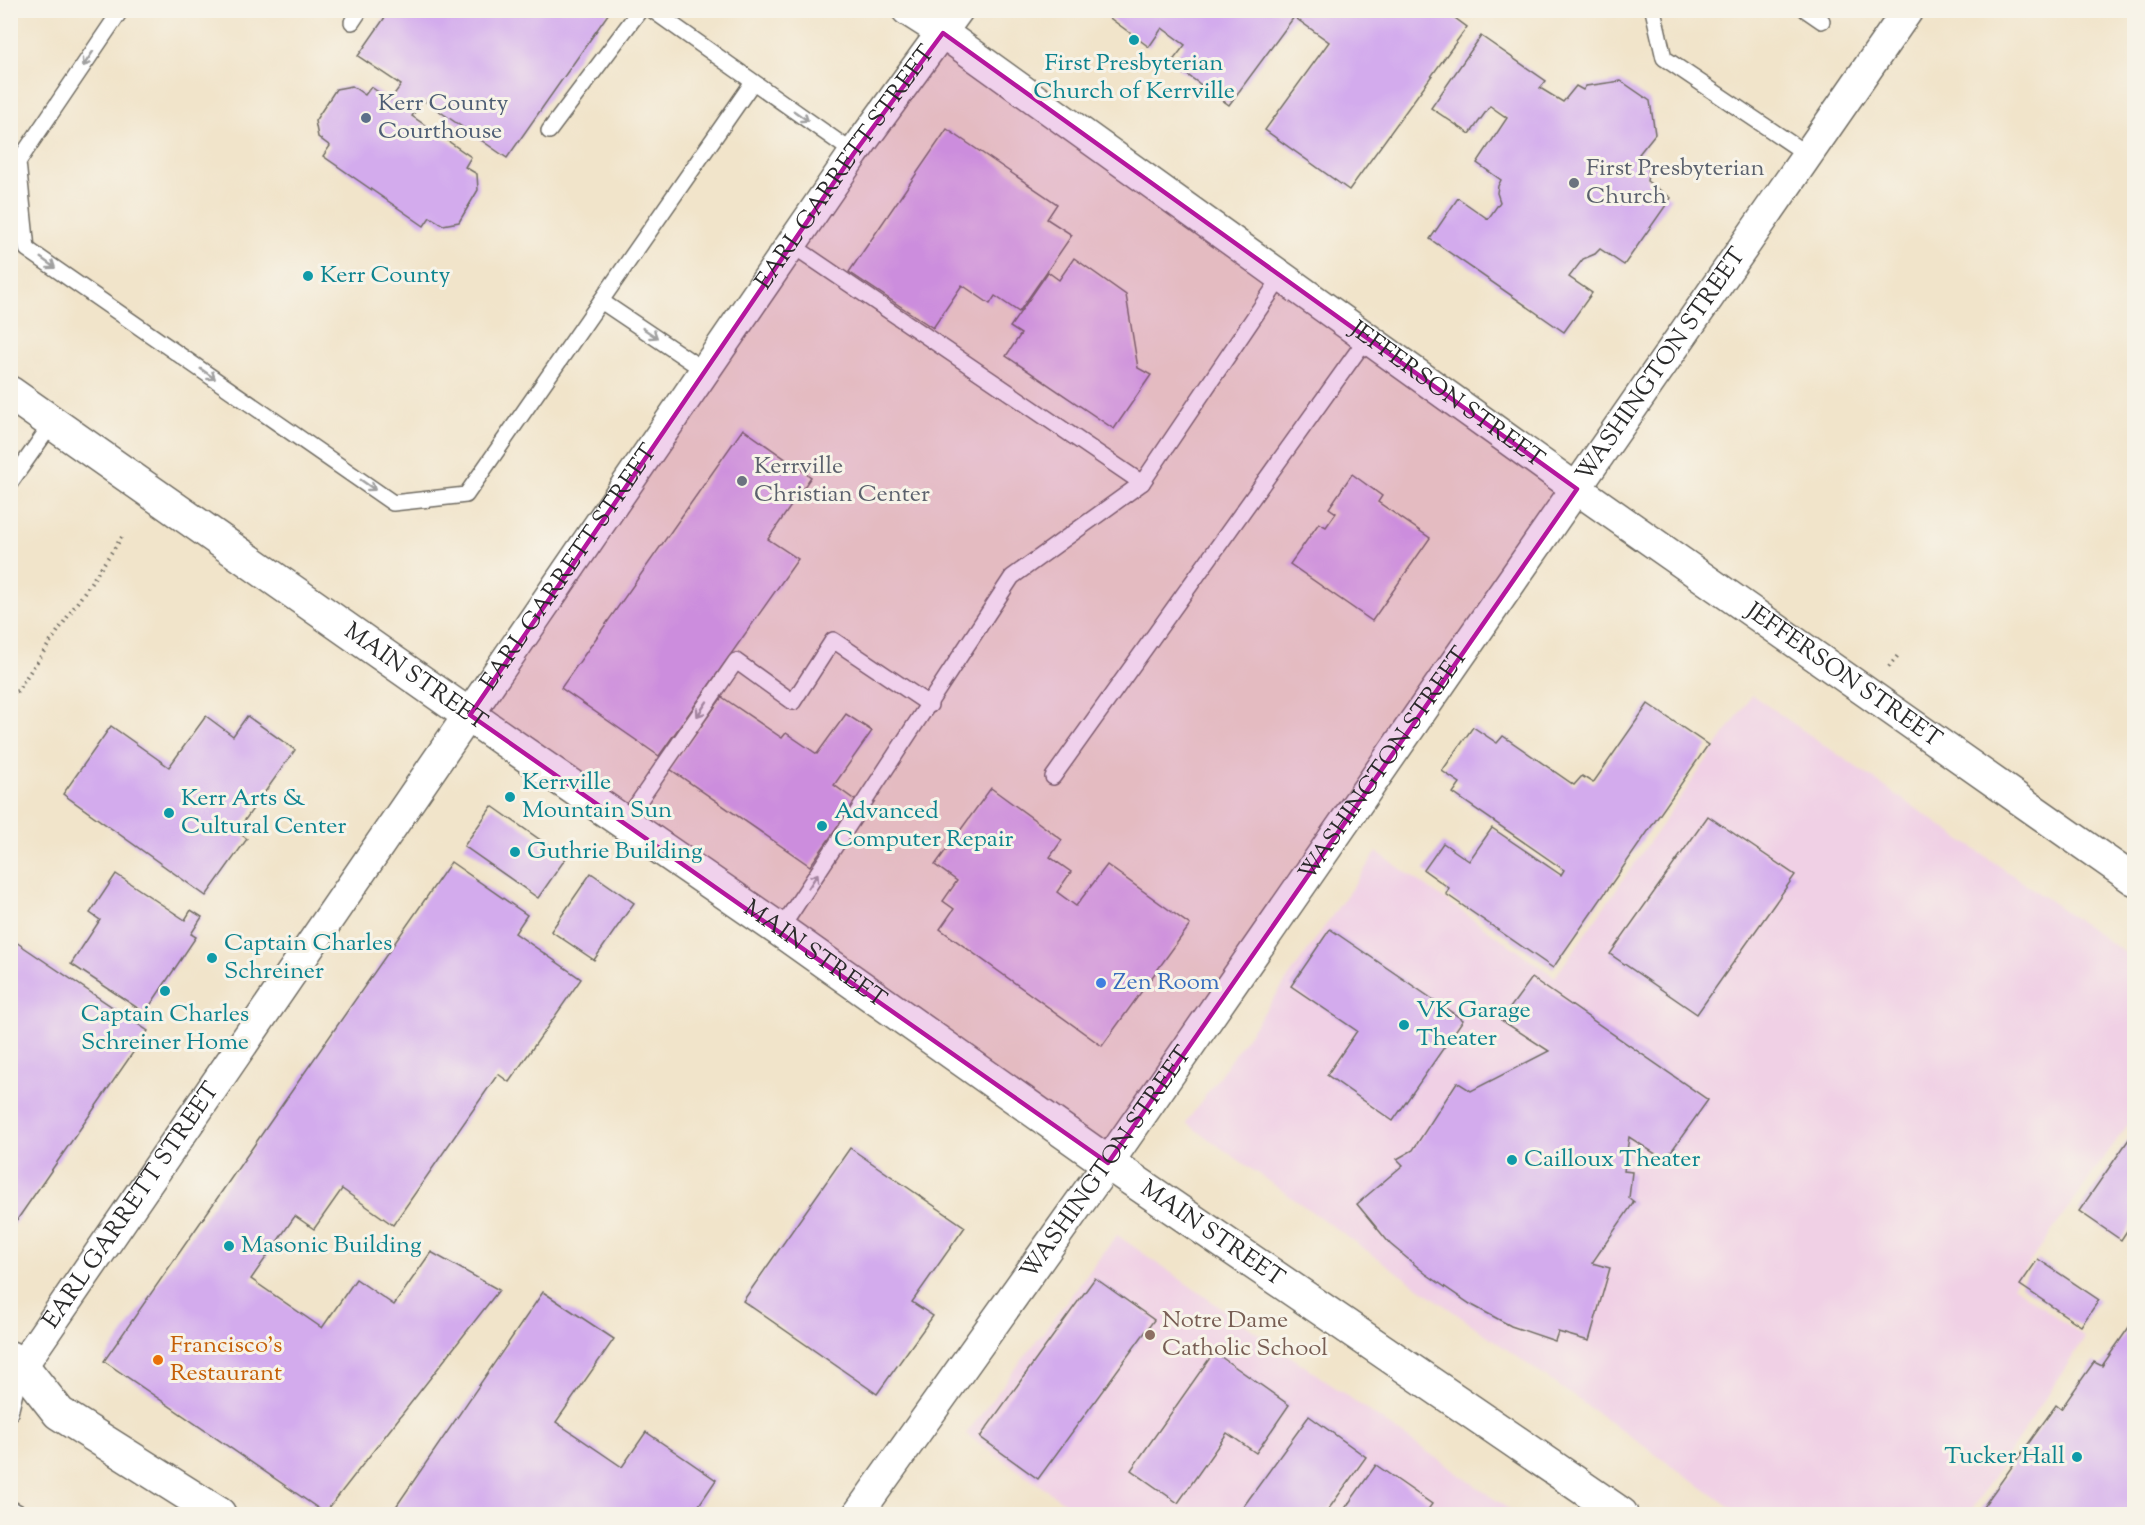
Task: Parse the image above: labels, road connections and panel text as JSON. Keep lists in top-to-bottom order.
{
  "streets": {
    "main road": ["MAIN STREET"],
    "street": ["EARL GARRETT STREET", "WASHINGTON STREET", "JEFFERSON STREET"]
  },
  "crossings": [
    ["EARL GARRETT STREET", "JEFFERSON STREET"],
    ["EARL GARRETT STREET", "MAIN STREET"],
    ["WASHINGTON STREET", "JEFFERSON STREET"],
    ["WASHINGTON STREET", "MAIN STREET"]
  ],
  "places": [
    "First Presbyterian Church of Kerrville",
    "Kerr County Courthouse",
    "First Presbyterian Church",
    "Kerr County",
    "Kerrville Christian Center",
    "Kerrville Mountain Sun",
    "Kerr Arts & Cultural Center",
    "Advanced Computer Repair",
    "Guthrie Building",
    "Captain Charles Schreiner",
    "Zen Room",
    "Captain Charles Schreiner Home",
    "VK Garage Theater",
    "Cailloux Theater",
    "Masonic Building",
    "Notre Dame Catholic School",
    "Francisco's Restaurant",
    "Tucker Hall"
  ]
}
